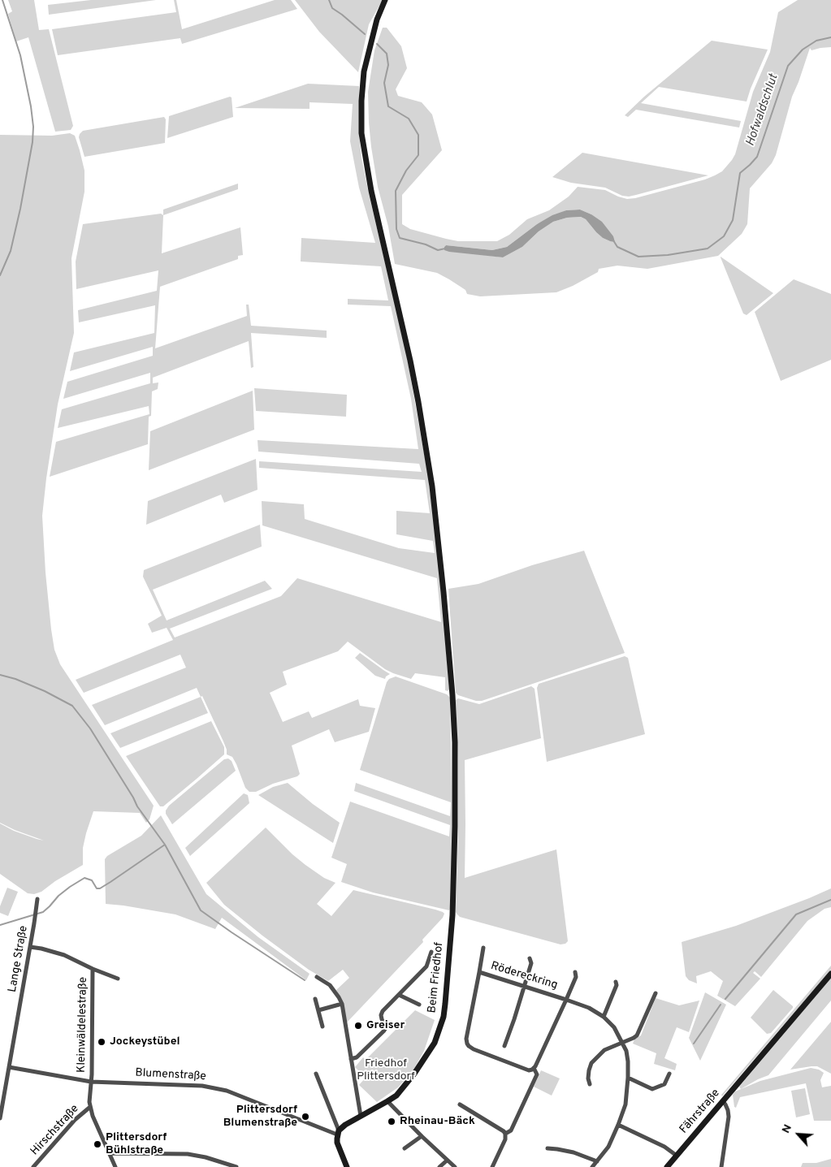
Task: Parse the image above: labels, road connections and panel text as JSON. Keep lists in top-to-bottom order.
{
  "streets": {
    "main road": ["Beim Friedhof", "Fährstraße"],
    "street": [
      "Lange Straße",
      "Rödereckring",
      "Kleinwäldelestraße",
      "Blumenstraße",
      "Hirschstraße"
    ]
  },
  "crossings": [
    ["Lange Straße", "Kleinwäldelestraße"],
    ["Lange Straße", "Blumenstraße"],
    ["Beim Friedhof", "Blumenstraße"],
    ["Kleinwäldelestraße", "Blumenstraße"],
    ["Kleinwäldelestraße", "Hirschstraße"]
  ],
  "water": ["Hofwaldschlut"],
  "parks": ["Friedhof Plittersdorf"],
  "places": [
    "Greiser",
    "Jockeystübel",
    "Plittersdorf Blumenstraße",
    "Rheinau-Bäck",
    "Plittersdorf Bühlstraße"
  ],
  "north": "top left"
}
